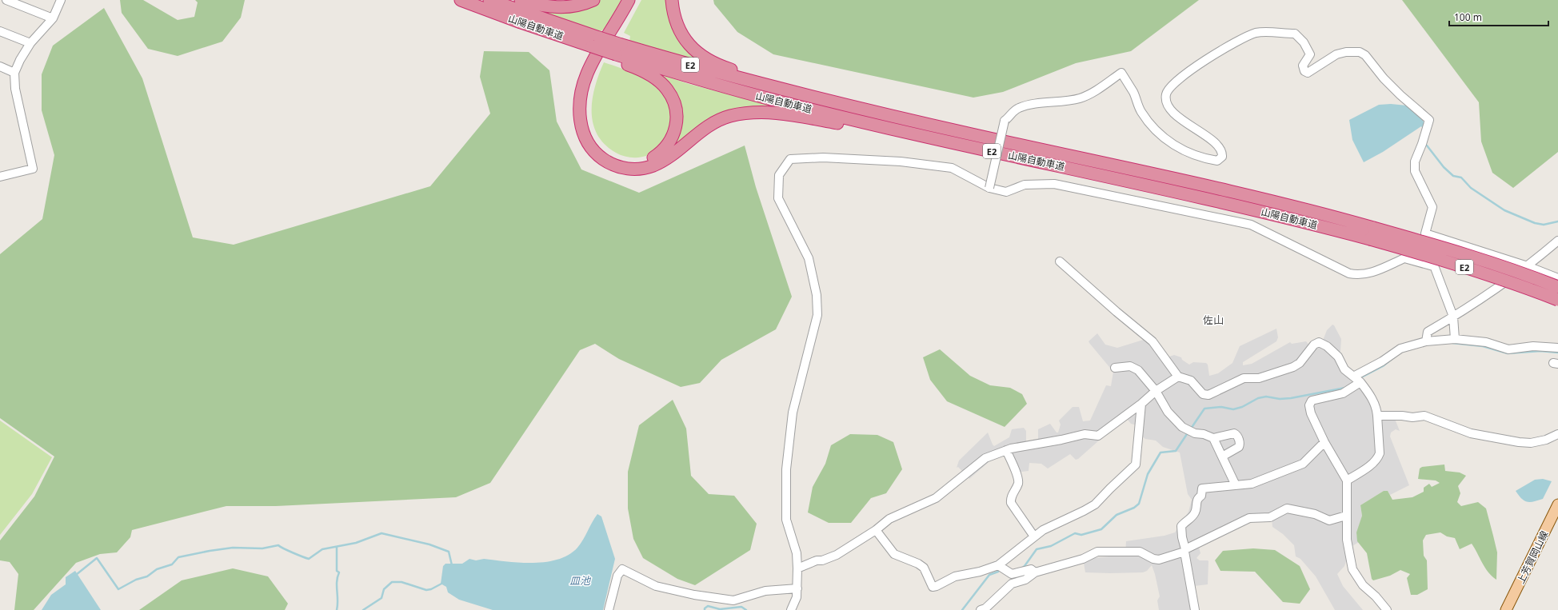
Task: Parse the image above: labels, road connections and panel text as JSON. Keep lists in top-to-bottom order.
{
  "streets": {
    "highway": ["山陽自動車道", "E2"],
    "main road": ["上芳賀岡山線"]
  },
  "districts": ["佐山"],
  "water": ["皿池"],
  "scale_bar": "100 m"
}
